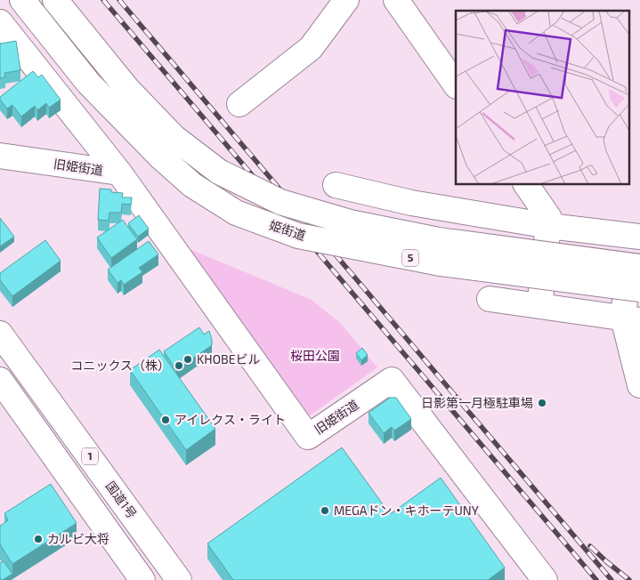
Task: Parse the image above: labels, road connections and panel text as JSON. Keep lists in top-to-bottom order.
{
  "streets": {
    "main road": [
      "旧姫街道",
      "姫街道",
      "5",
      "1",
      "国道1号"
    ]
  },
  "parks": ["桜田公園"],
  "places": [
    "KHOBEビル",
    "コニックス（株）",
    "日影第一月極駐車場",
    "アイレクス・ライト",
    "MEGAドン・キホーテUNY",
    "カルビ大将"
  ]
}
